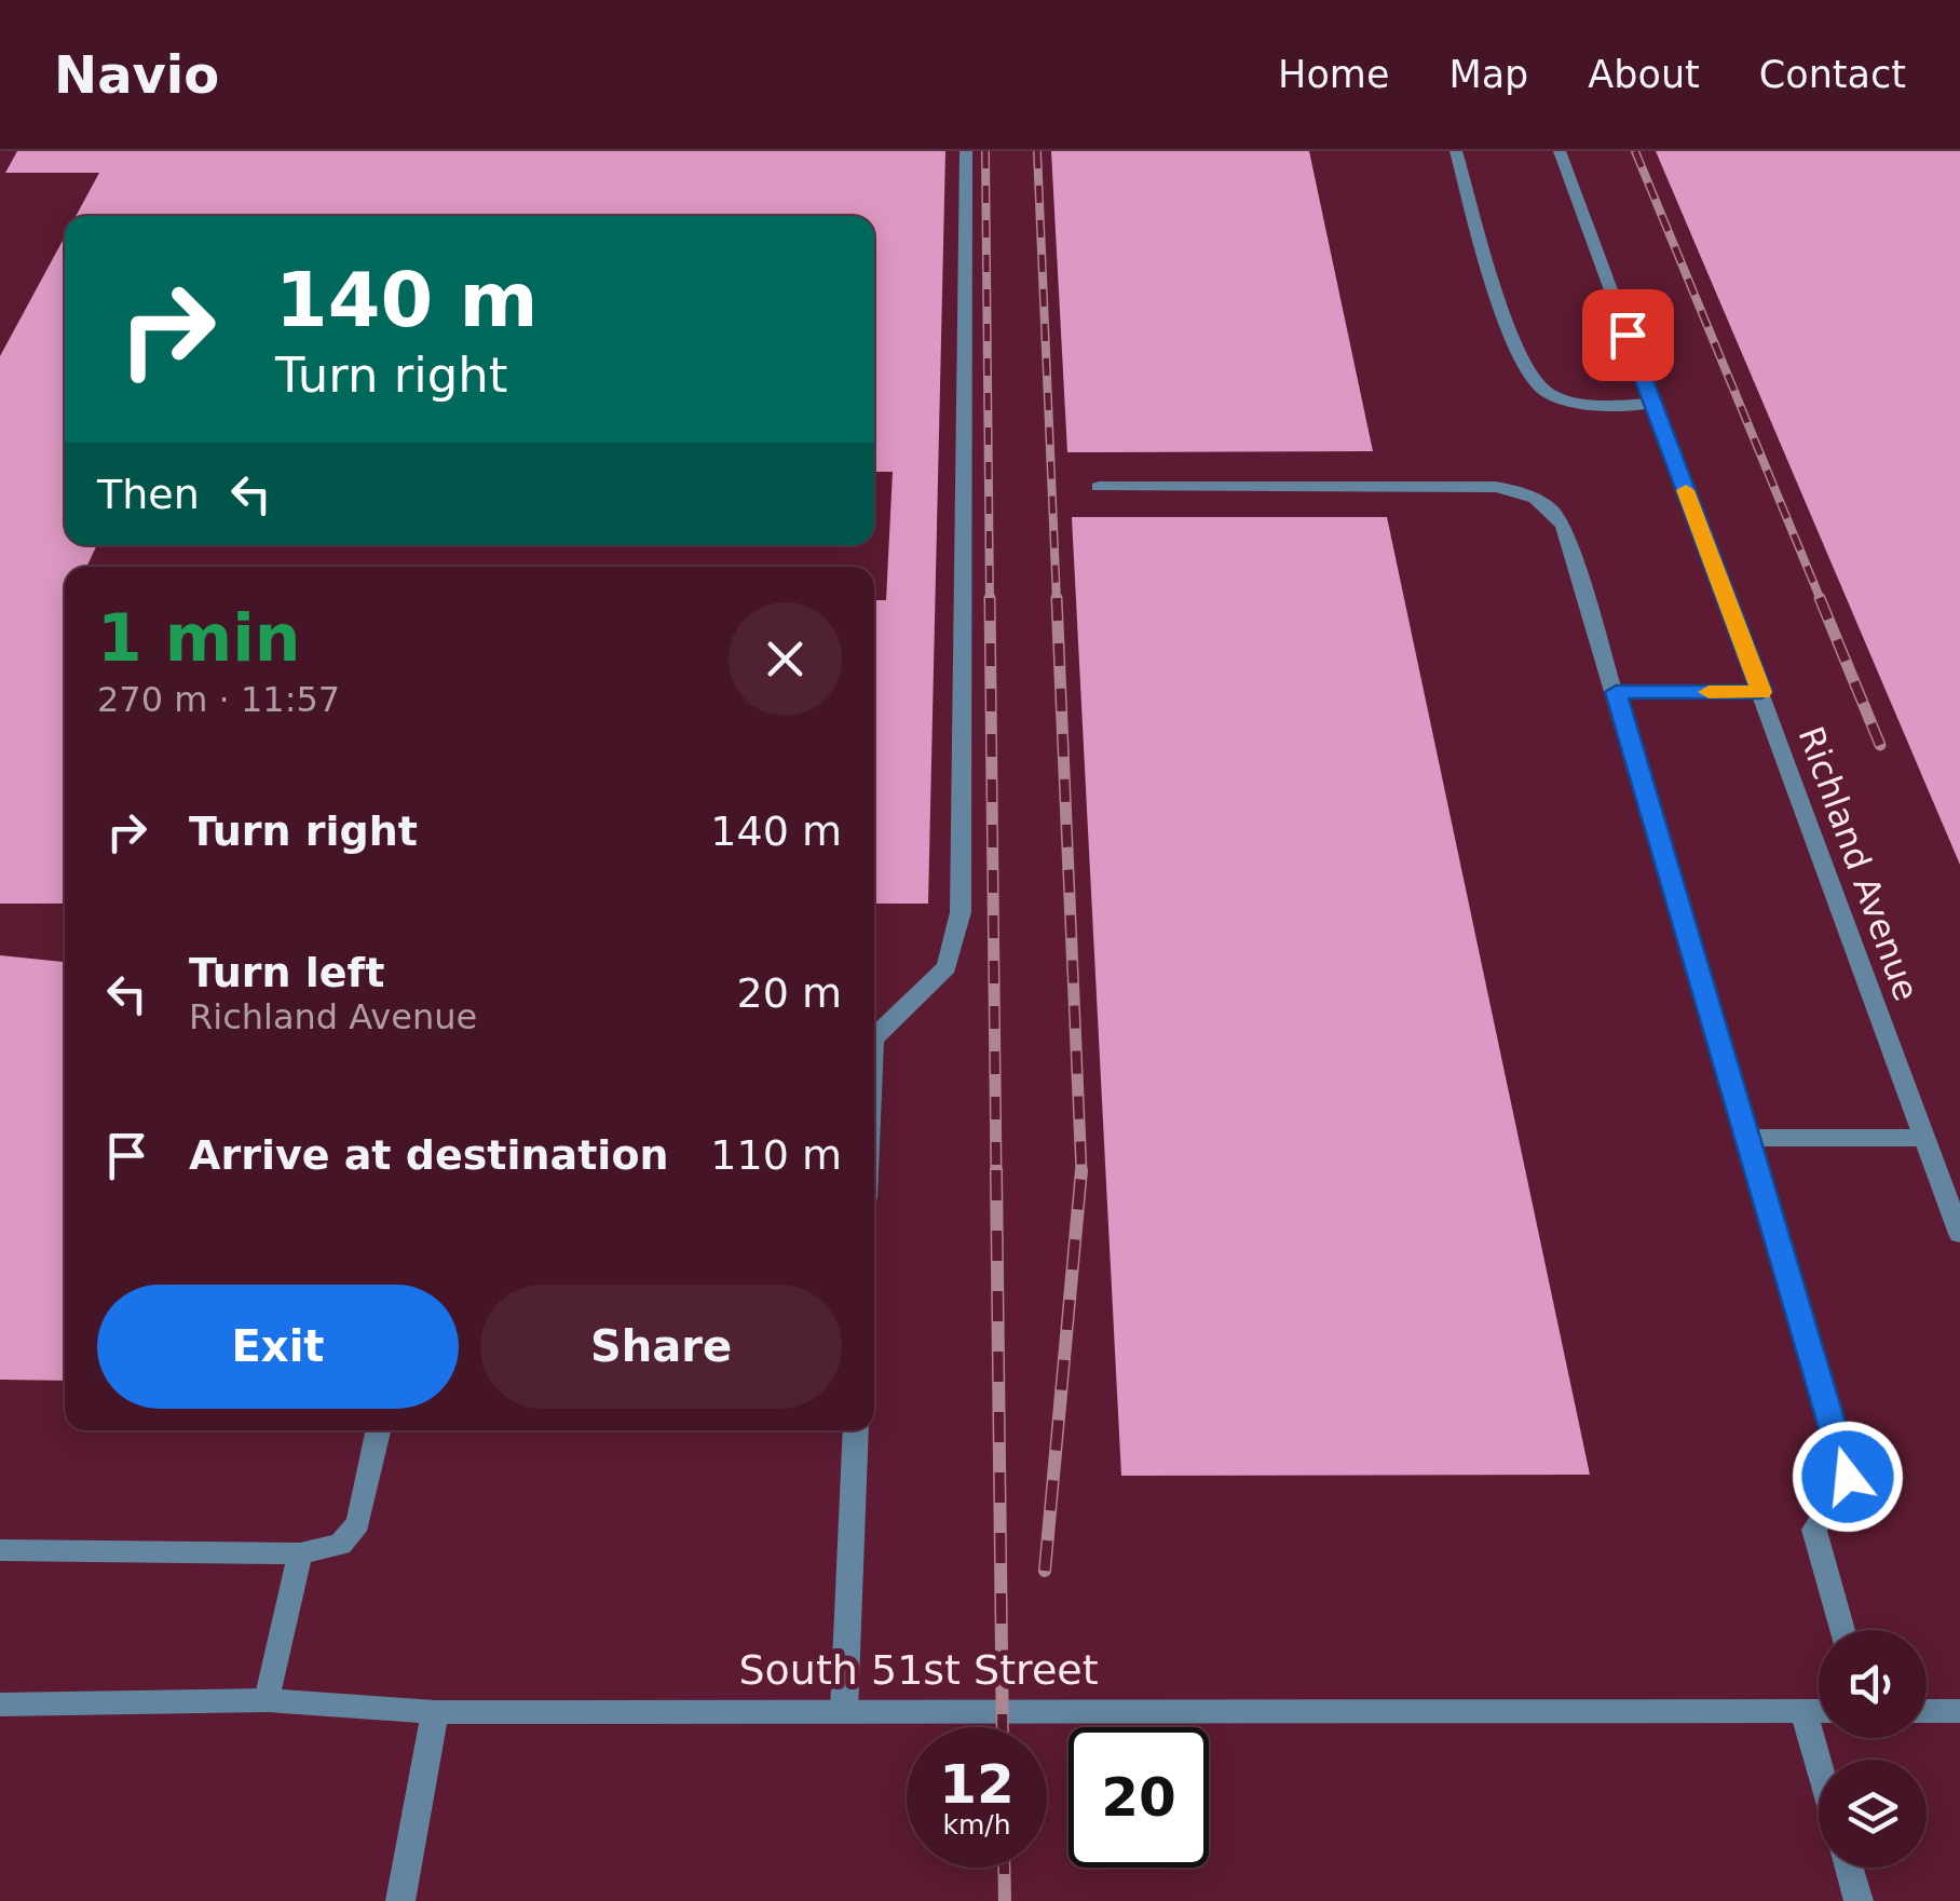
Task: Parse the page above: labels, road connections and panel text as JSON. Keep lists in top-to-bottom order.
{
  "streets": {
    "street": ["Richland Avenue", "South 51st Street"]
  },
  "page": {
    "header": "Navio",
    "nav": [
      "Home",
      "Map",
      "About",
      "Contact"
    ],
    "turn": ["140 m", "Turn right"],
    "then": "Then",
    "heading": ["1 min", "270 m · 11:57"],
    "list": [
      {
        "name": "Turn right",
        "value": "140 m"
      },
      {
        "name": "Turn left",
        "note": "Richland Avenue",
        "value": "20 m"
      },
      {
        "name": "Arrive at destination",
        "value": "110 m"
      }
    ],
    "buttons": ["Exit", "Share"],
    "speed": "12 km/h",
    "limit": "20"
  }
}
